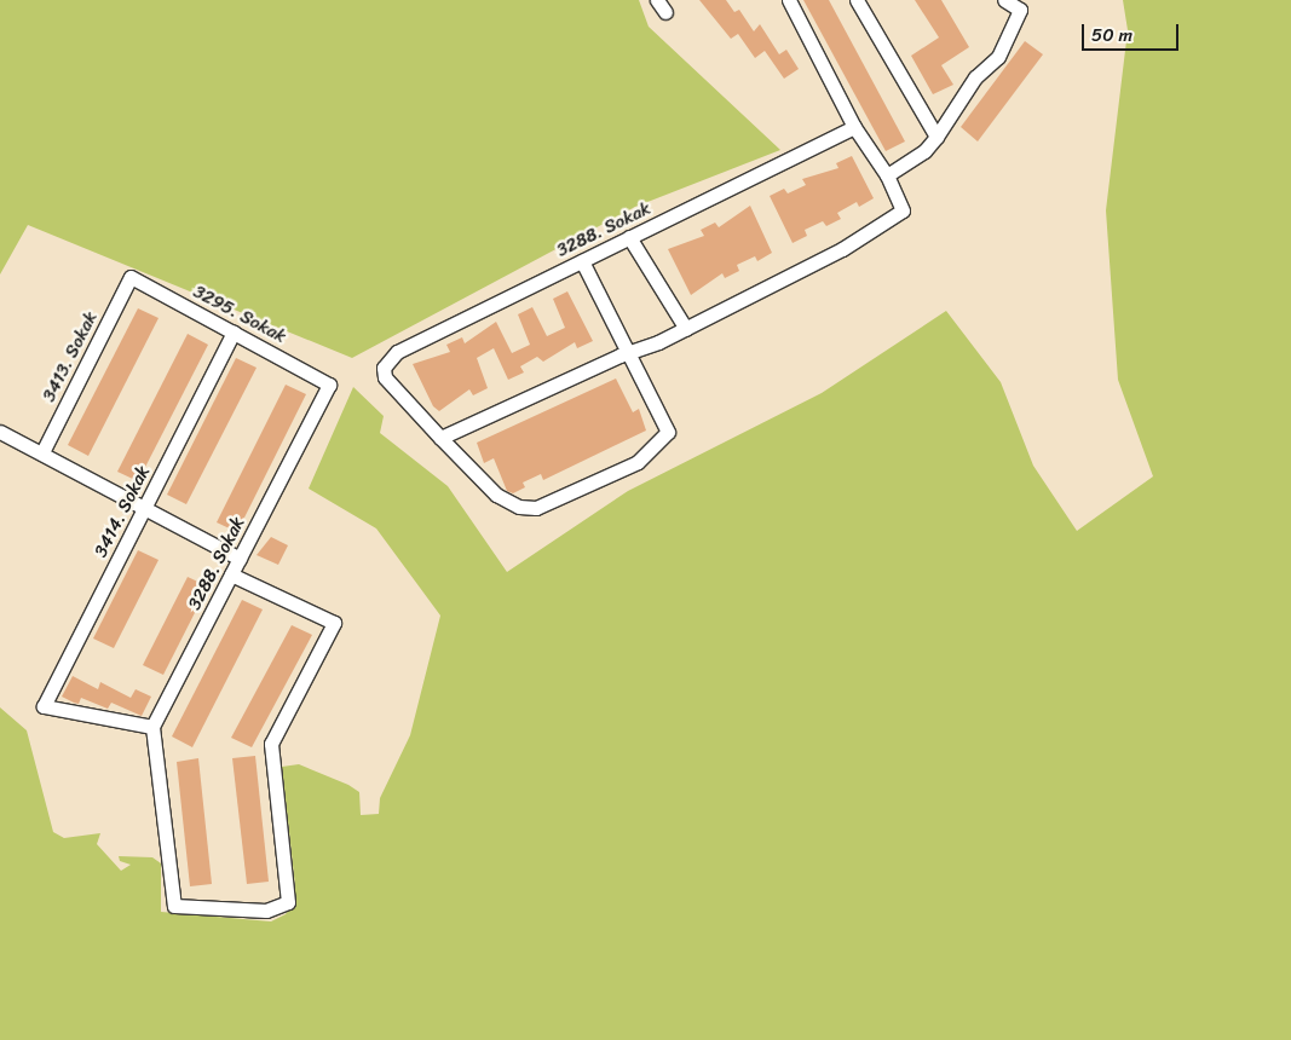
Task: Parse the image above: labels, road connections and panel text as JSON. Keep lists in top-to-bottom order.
{
  "streets": {
    "street": [
      "3288. Sokak",
      "3295. Sokak",
      "3413. Sokak",
      "3414. Sokak"
    ]
  },
  "crossings": [
    ["3288. Sokak", "3295. Sokak"],
    ["3288. Sokak", "3414. Sokak"],
    ["3295. Sokak", "3413. Sokak"],
    ["3295. Sokak", "3414. Sokak"]
  ],
  "scale_bar": "50 m"
}
